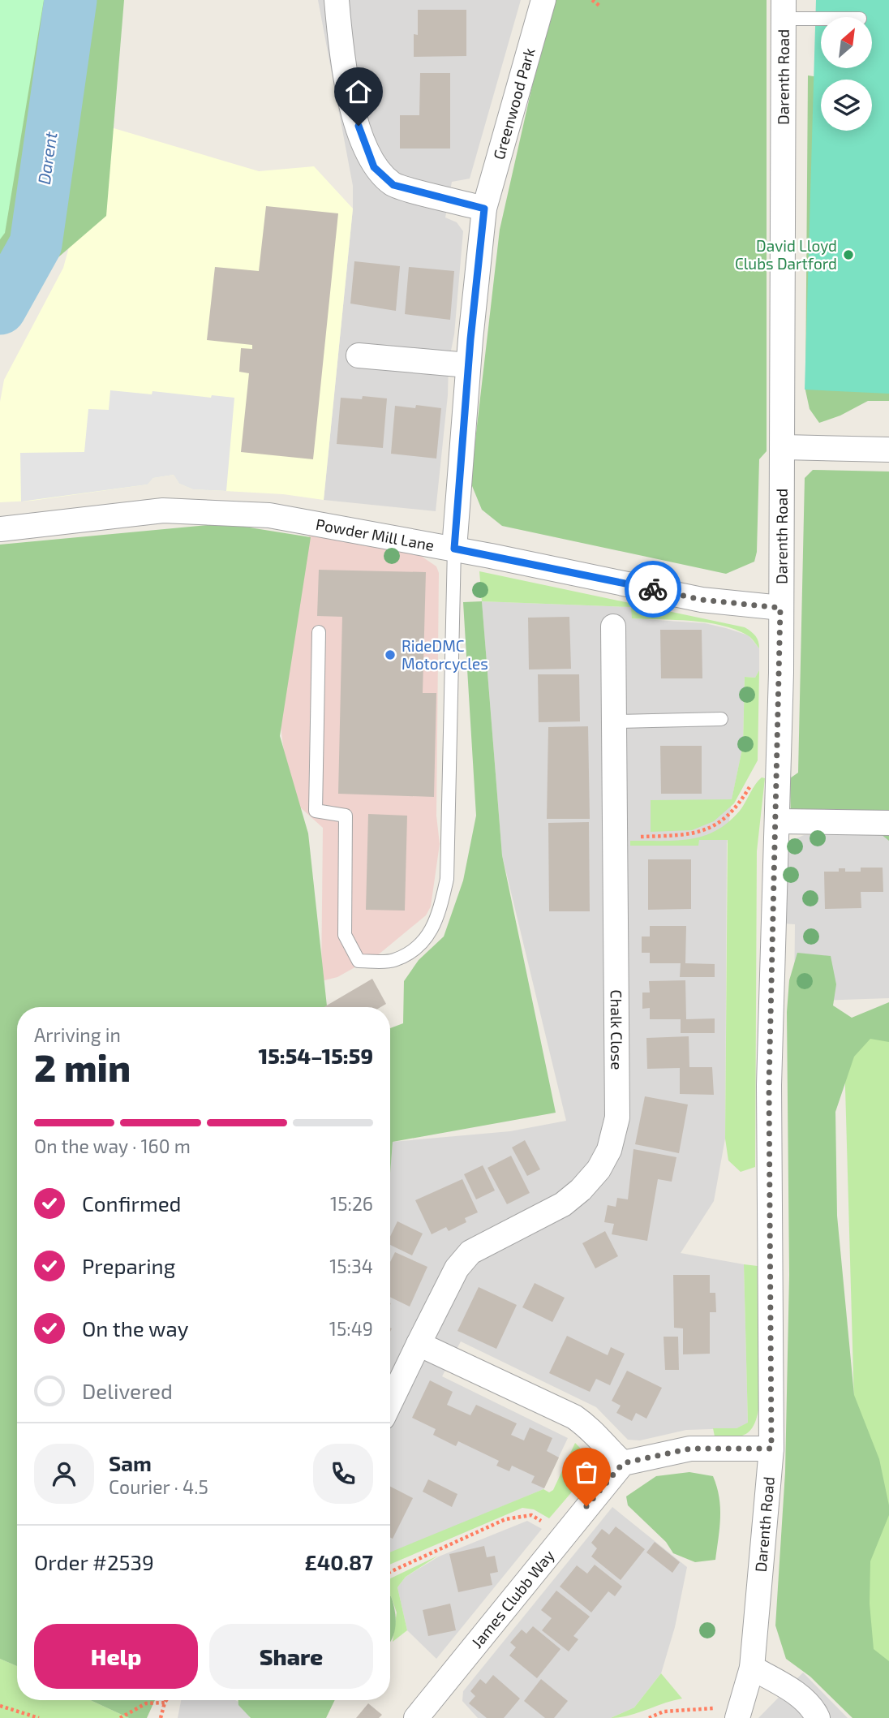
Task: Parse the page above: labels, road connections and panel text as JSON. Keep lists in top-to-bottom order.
{
  "streets": {
    "street": [
      "Darenth Road",
      "Greenwood Park",
      "Powder Mill Lane",
      "Chalk Close",
      "James Clubb Way"
    ]
  },
  "crossings": [
    ["Darenth Road", "Powder Mill Lane"],
    ["Greenwood Park", "Powder Mill Lane"]
  ],
  "water": ["Darent"],
  "places": ["David Lloyd Clubs Dartford", "RideDMC Motorcycles"],
  "north": "top right",
  "page": {
    "heading": ["2 min", "Arriving in", "15:54–15:59"],
    "panel": [
      "Sam",
      "Courier · 4.5",
      "Order #2539",
      "£40.87"
    ],
    "bar": "On the way · 160 m",
    "list": [
      ["Confirmed", "15:26"],
      ["Preparing", "15:34"],
      ["On the way", "15:49"],
      "Delivered"
    ],
    "buttons": ["Help", "Share"]
  }
}
